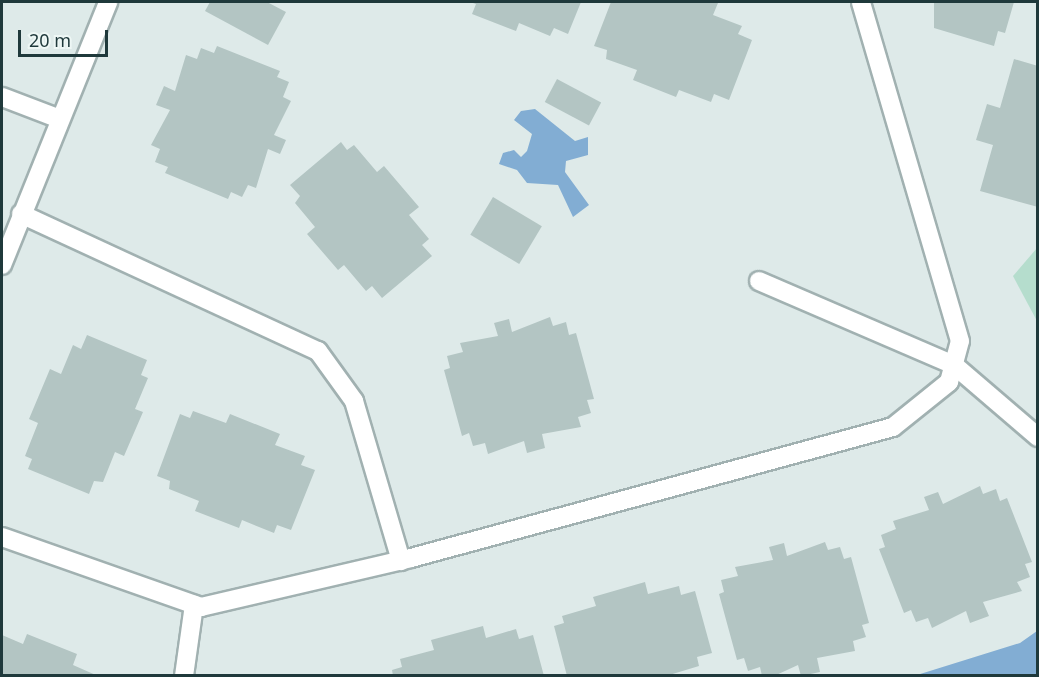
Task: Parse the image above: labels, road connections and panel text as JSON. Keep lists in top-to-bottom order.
{
  "scale_bar": "20 m"
}
